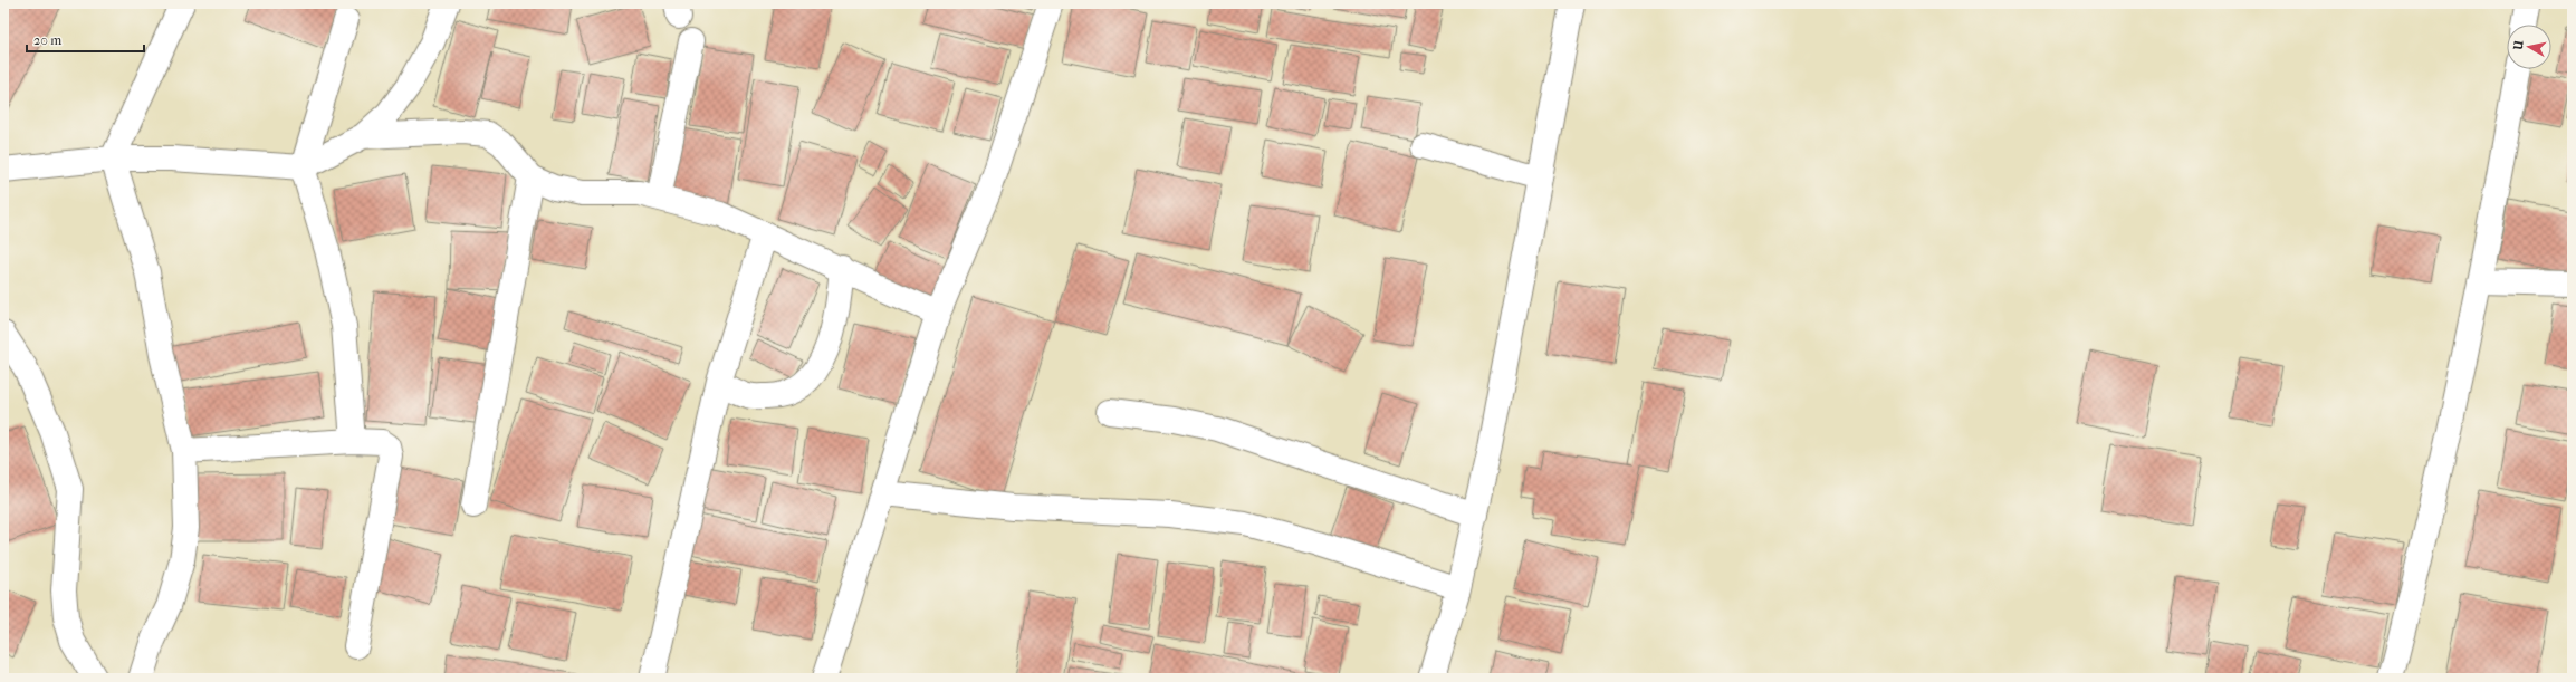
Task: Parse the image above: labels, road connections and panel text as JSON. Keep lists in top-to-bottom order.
{
  "scale_bar": "20 m",
  "north": "left"
}
